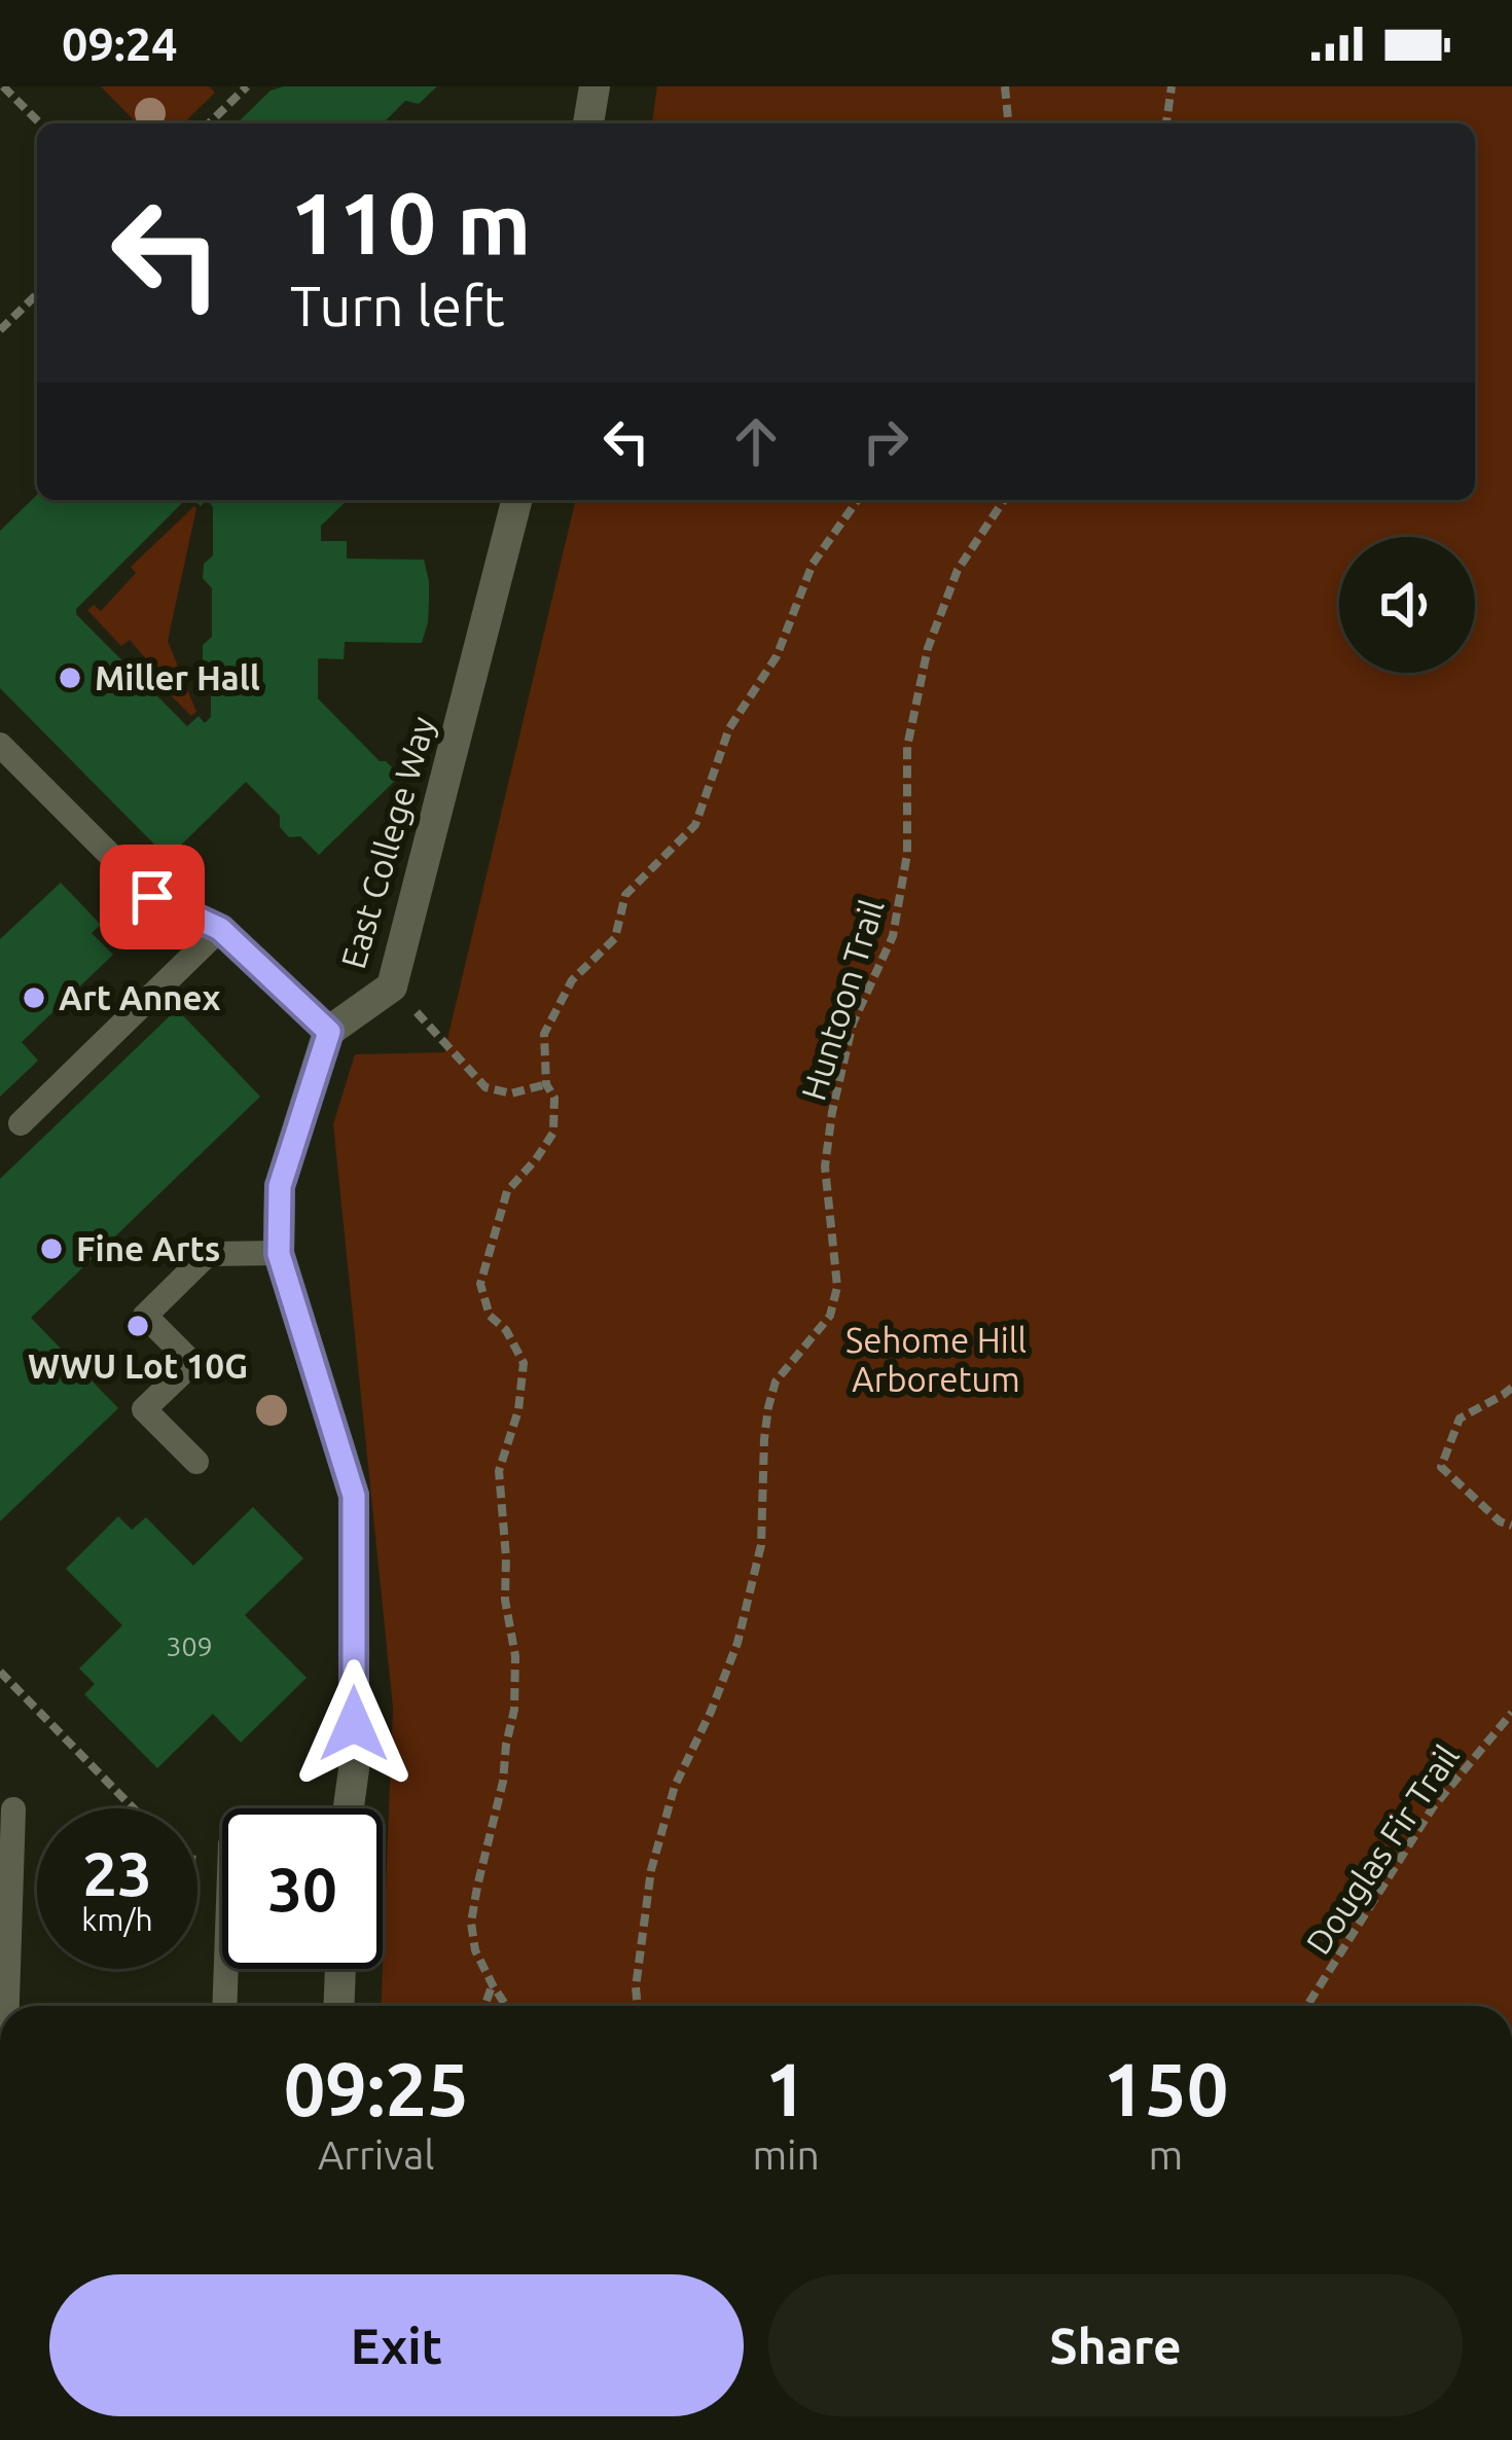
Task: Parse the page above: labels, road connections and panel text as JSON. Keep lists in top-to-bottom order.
{
  "streets": {
    "street": ["East College Way"],
    "path": ["Huntoon Trail", "Douglas Fir Trail"]
  },
  "parks": ["Sehome Hill Arboretum"],
  "places": [
    "Miller Hall",
    "Art Annex",
    "Fine Arts",
    "WWU Lot 10G"
  ],
  "house_numbers": ["309"],
  "page": {
    "status": "09:24",
    "turn": ["110 m", "Turn left"],
    "speed": "23 km/h",
    "limit": "30",
    "eta": [
      "09:25",
      "Arrival",
      "1",
      "min",
      "150",
      "m"
    ],
    "buttons": ["Exit", "Share"]
  }
}
